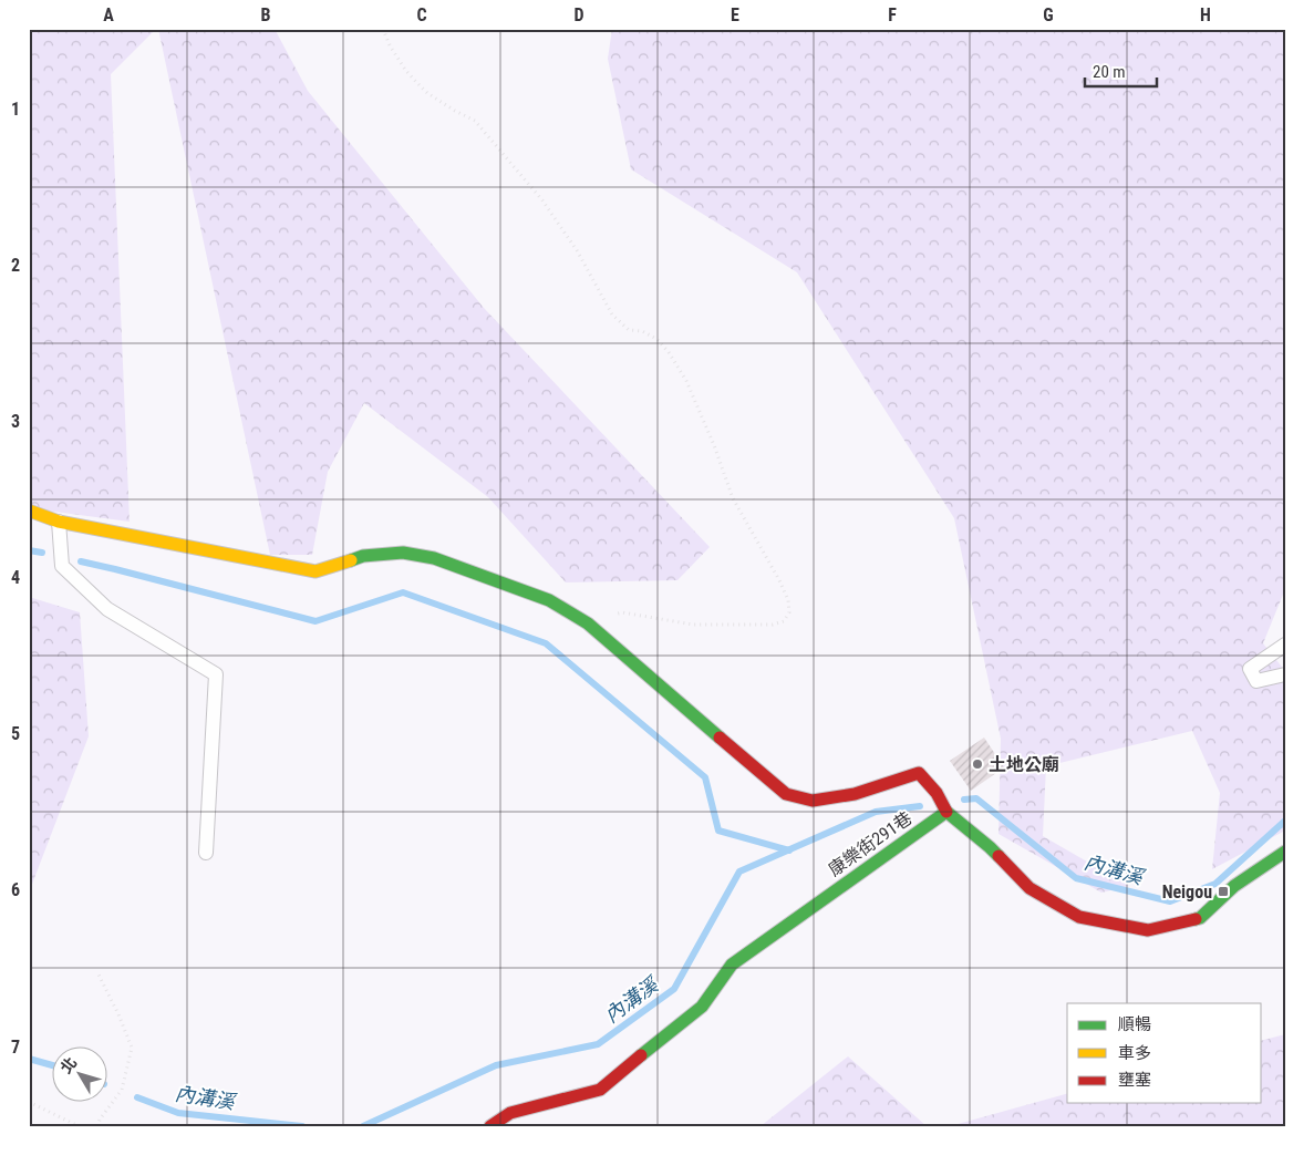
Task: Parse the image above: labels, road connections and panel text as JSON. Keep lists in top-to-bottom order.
{
  "streets": {
    "street": ["康樂街291巷"]
  },
  "water": ["內溝溪"],
  "places": {
    "other": ["土地公廟"],
    "transit": ["Neigou"]
  },
  "legend": ["順暢", "車多", "壅塞"],
  "scale_bar": "20 m",
  "north": "top left",
  "grid": {
    "columns": [
      "A",
      "B",
      "C",
      "D",
      "E",
      "F",
      "G",
      "H"
    ],
    "rows": [
      "1",
      "2",
      "3",
      "4",
      "5",
      "6",
      "7"
    ]
  }
}
